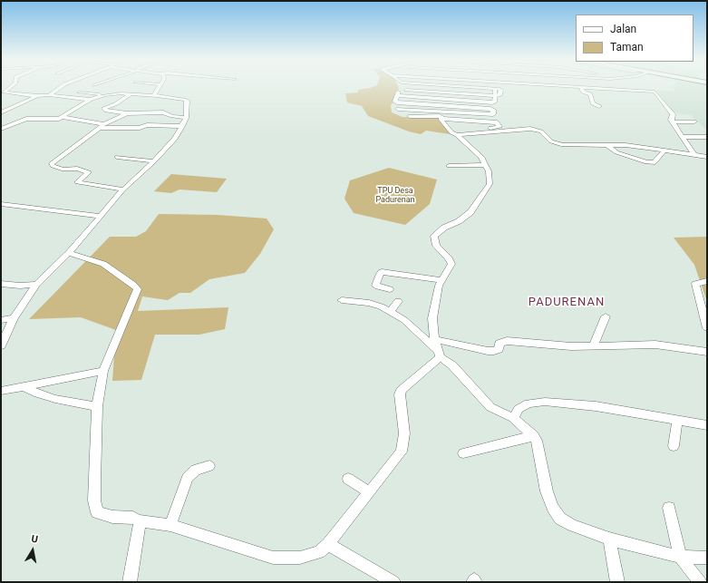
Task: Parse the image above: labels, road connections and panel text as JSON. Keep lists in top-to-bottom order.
{
  "districts": ["PADURENAN"],
  "parks": ["TPU Desa Padurenan"],
  "legend": ["Jalan", "Taman"],
  "north": "top"
}
